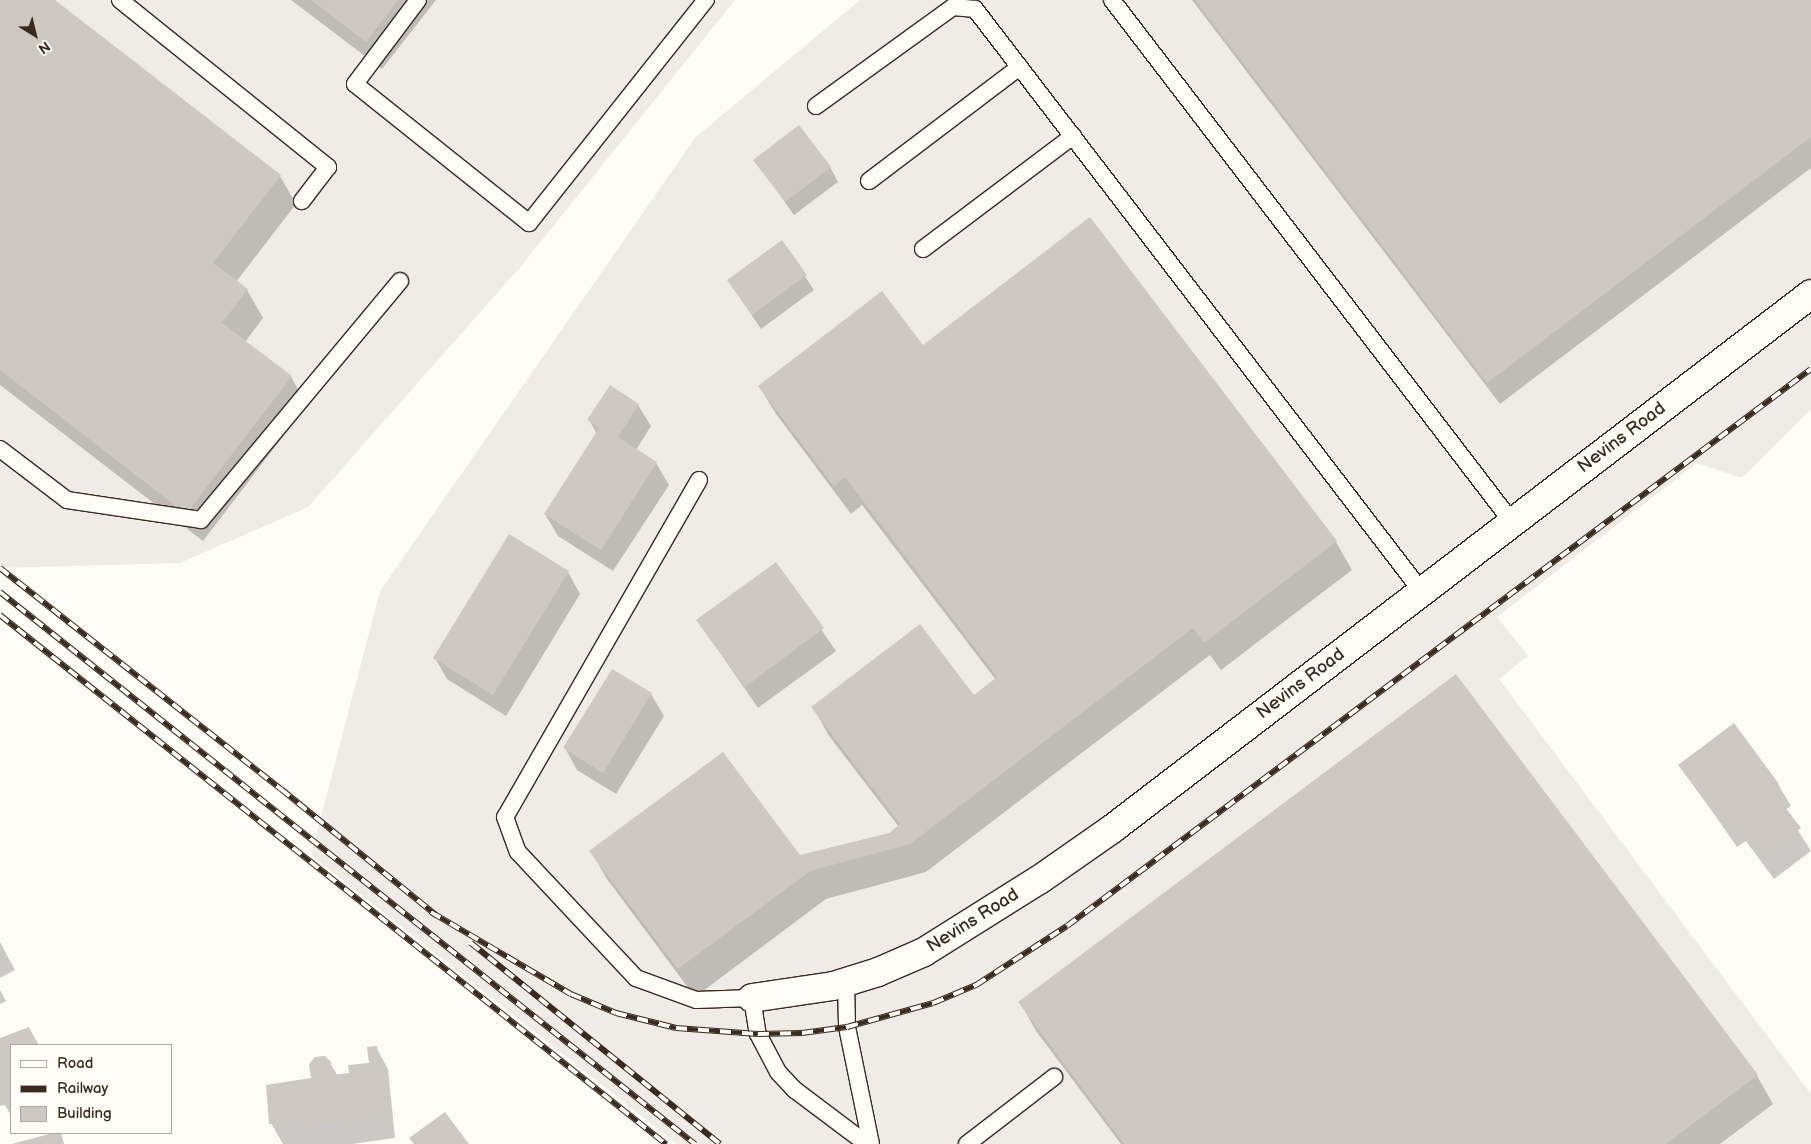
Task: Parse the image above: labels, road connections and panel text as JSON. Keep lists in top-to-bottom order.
{
  "streets": {
    "street": ["Nevins Road"]
  },
  "legend": ["Road", "Railway", "Building"],
  "north": "bottom right"
}
